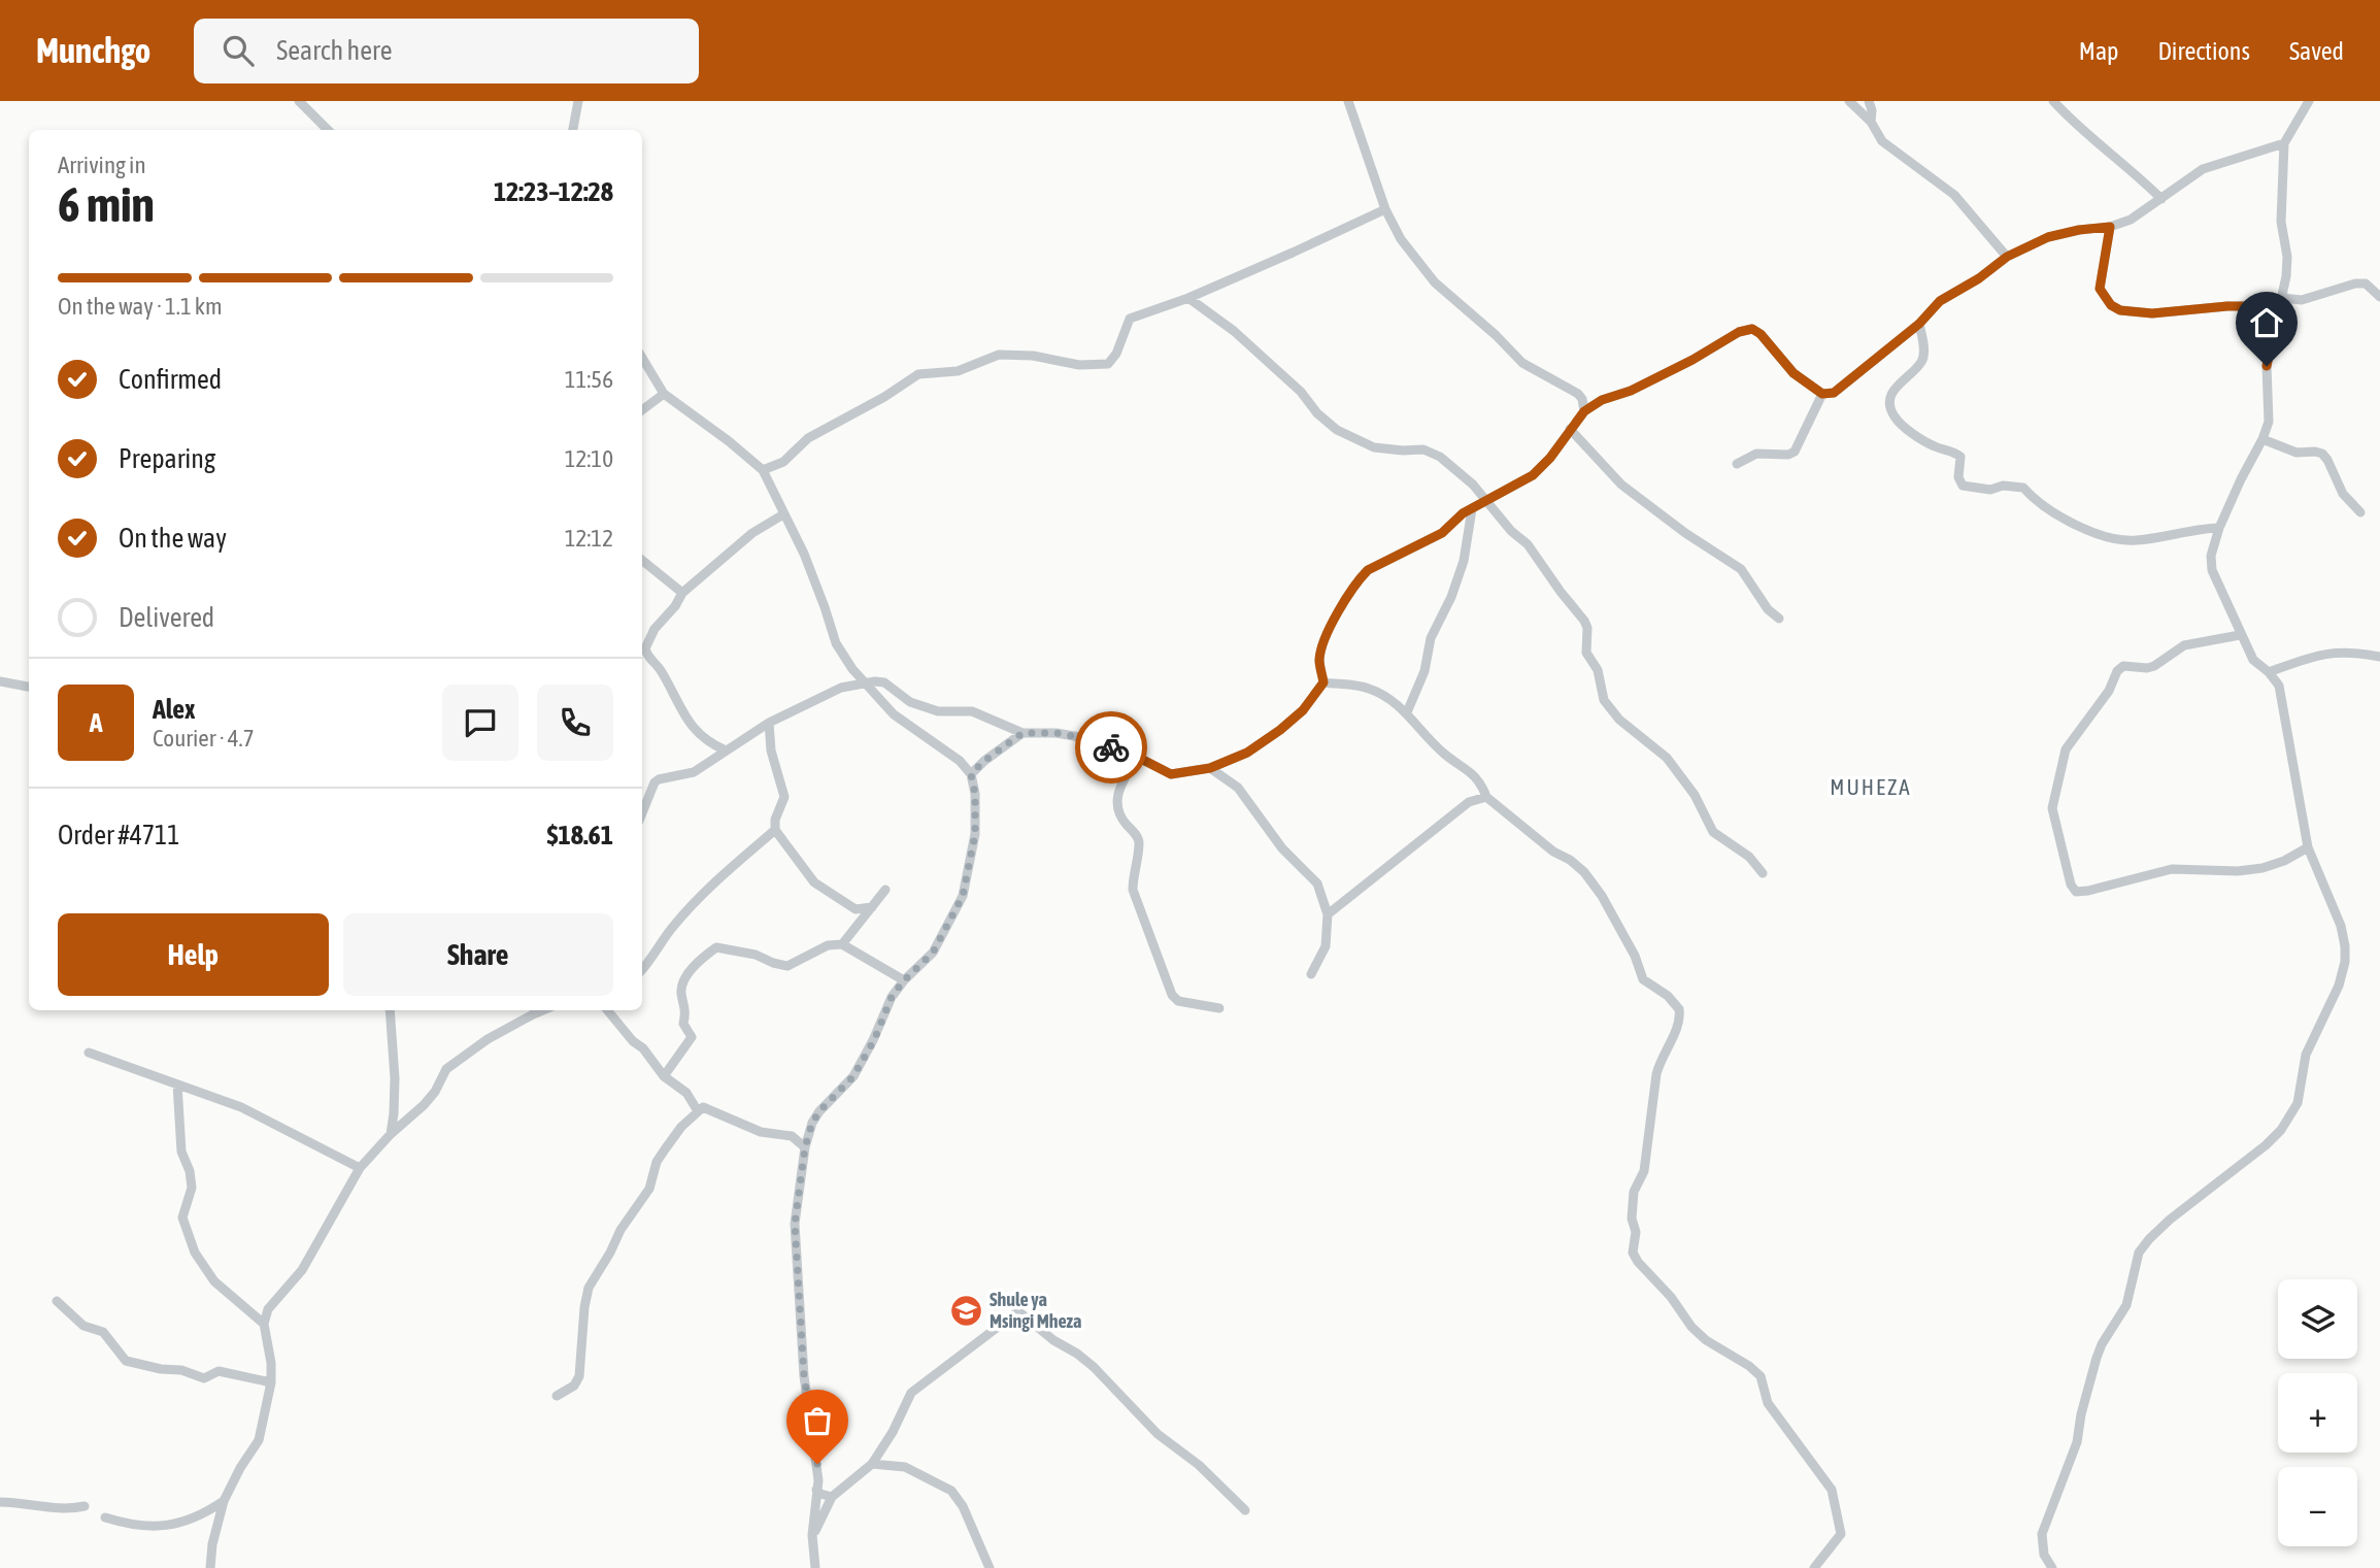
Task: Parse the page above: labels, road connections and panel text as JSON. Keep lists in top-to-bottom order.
{
  "districts": ["MUHEZA"],
  "places": {
    "school or university": ["Shule ya Msingi Mheza"]
  },
  "page": {
    "header": "Munchgo",
    "search": "Search here",
    "nav": ["Map", "Directions", "Saved"],
    "heading": ["6 min", "Arriving in", "12:23–12:28"],
    "panel": [
      "Alex",
      "Courier · 4.7",
      "Order #4711",
      "$18.61"
    ],
    "bar": "On the way · 1.1 km",
    "list": [
      ["Confirmed", "11:56"],
      ["Preparing", "12:10"],
      ["On the way", "12:12"],
      "Delivered"
    ],
    "round": "A",
    "buttons": ["Help", "Share"],
    "map_buttons": ["+", "−"]
  }
}
